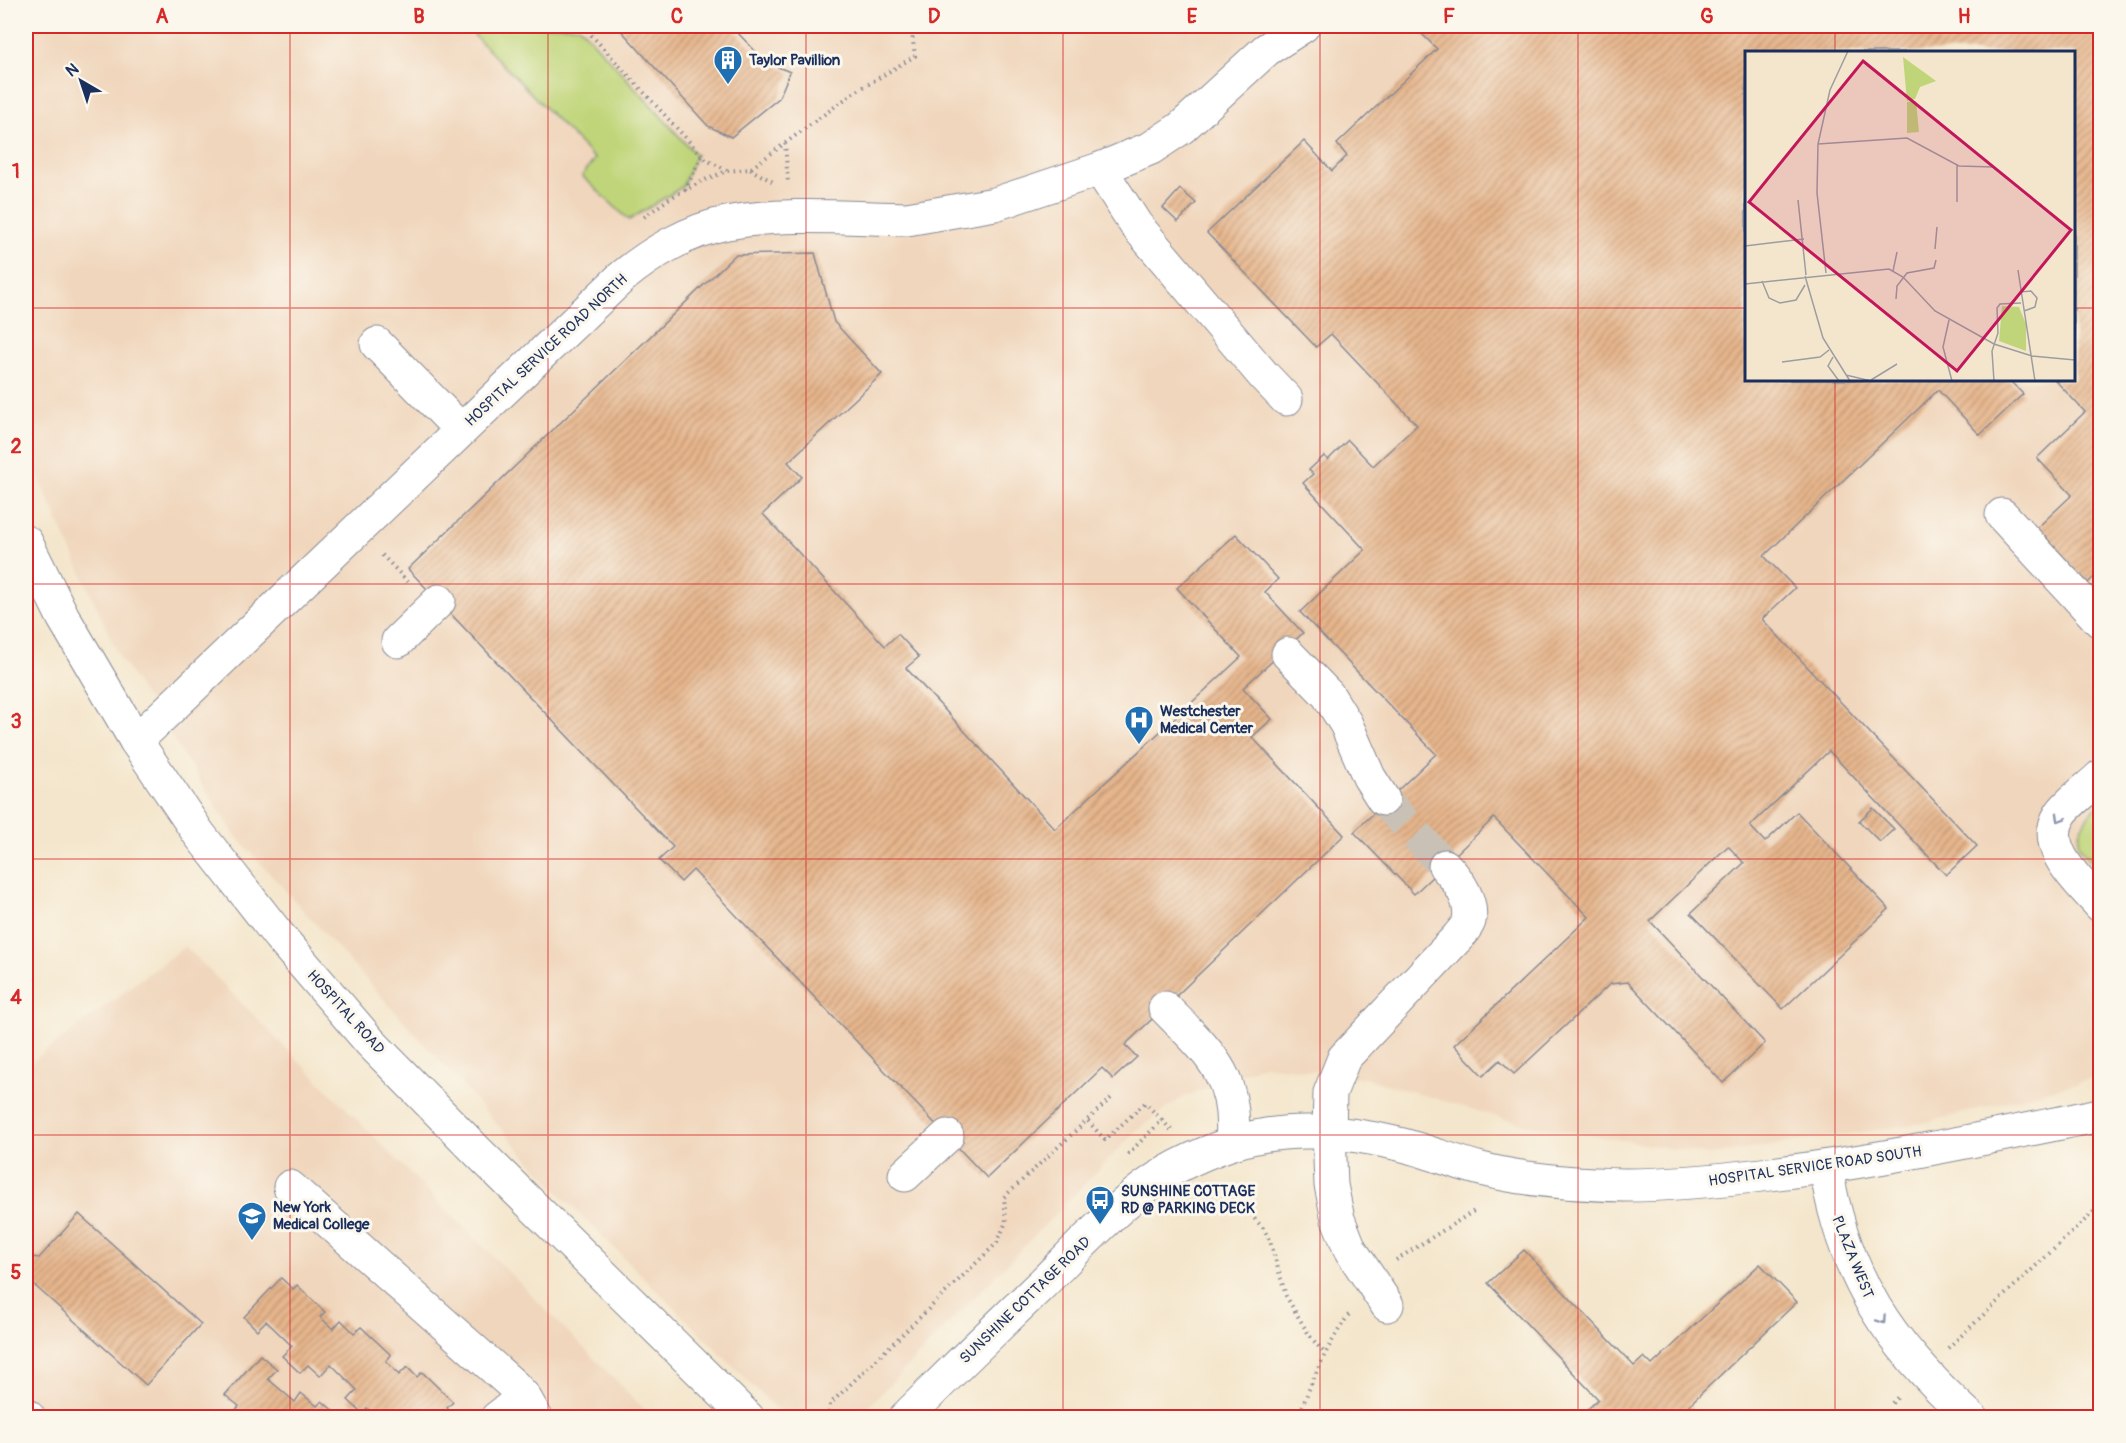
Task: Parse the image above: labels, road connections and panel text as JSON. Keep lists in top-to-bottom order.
{
  "streets": {
    "street": [
      "HOSPITAL SERVICE ROAD NORTH",
      "HOSPITAL ROAD",
      "HOSPITAL SERVICE ROAD SOUTH",
      "PLAZA WEST",
      "SUNSHINE COTTAGE ROAD"
    ]
  },
  "crossings": [
    ["HOSPITAL SERVICE ROAD NORTH", "HOSPITAL ROAD"],
    ["HOSPITAL SERVICE ROAD SOUTH", "PLAZA WEST"],
    ["HOSPITAL SERVICE ROAD SOUTH", "SUNSHINE COTTAGE ROAD"]
  ],
  "one_way": ["PLAZA WEST"],
  "places": {
    "building": ["Taylor Pavillion"],
    "hospital": ["Westchester Medical Center"],
    "bus stop": ["SUNSHINE COTTAGE RD @ PARKING DECK"],
    "school or university": ["New York Medical College"]
  },
  "north": "top left",
  "grid": {
    "columns": [
      "A",
      "B",
      "C",
      "D",
      "E",
      "F",
      "G",
      "H"
    ],
    "rows": [
      "1",
      "2",
      "3",
      "4",
      "5"
    ]
  }
}
